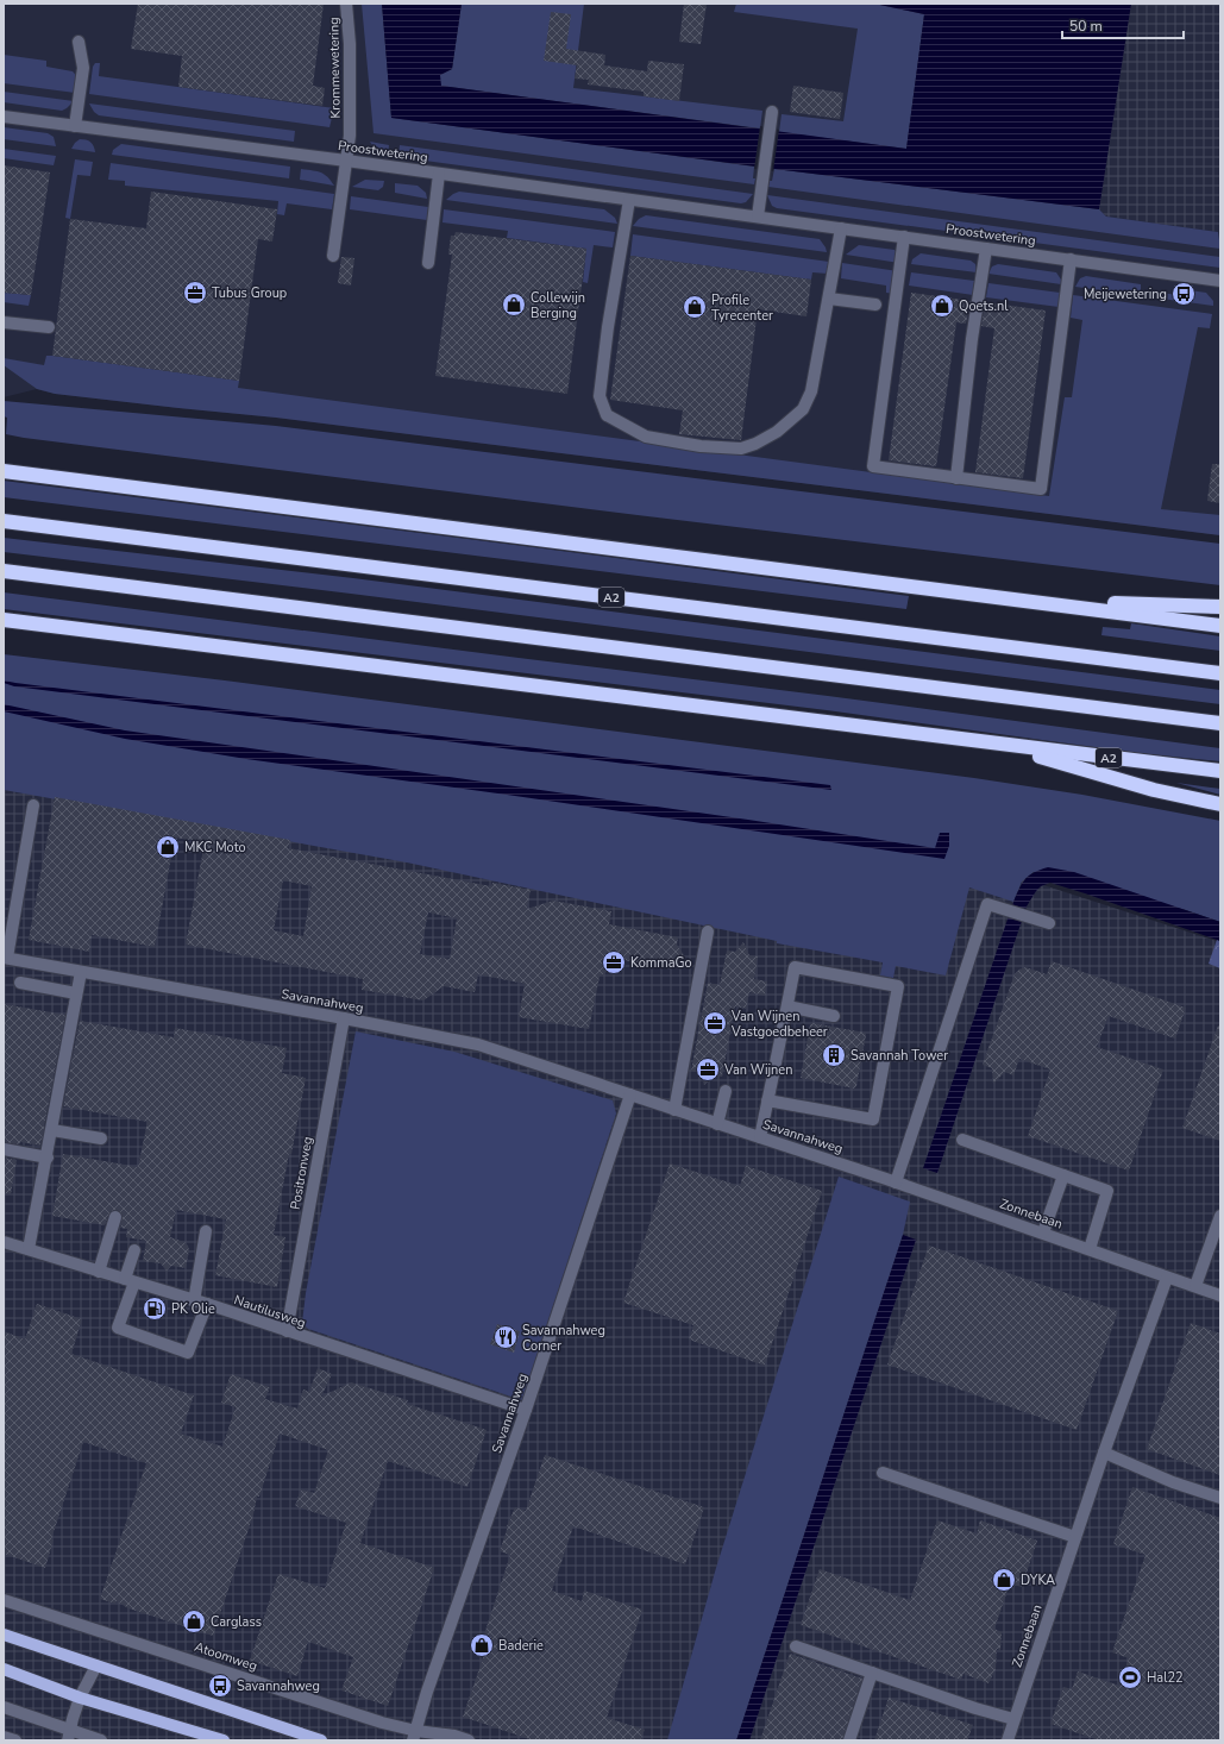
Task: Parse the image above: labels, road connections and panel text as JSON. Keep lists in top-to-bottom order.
{
  "streets": {
    "highway": ["A2"],
    "street": [
      "Krommewetering",
      "Proostwetering",
      "Savannahweg",
      "Positronweg",
      "Zonnebaan",
      "Nautilusweg",
      "Atoomweg"
    ]
  },
  "crossings": [
    ["Krommewetering", "Proostwetering"],
    ["Savannahweg", "Positronweg"],
    ["Savannahweg", "Zonnebaan"],
    ["Savannahweg", "Nautilusweg"],
    ["Savannahweg", "Atoomweg"],
    ["Positronweg", "Nautilusweg"]
  ],
  "places": {
    "office": [
      "Tubus Group",
      "KommaGo",
      "Van Wijnen Vastgoedbeheer",
      "Van Wijnen"
    ],
    "bus stop": ["Meijewetering", "Savannahweg"],
    "shop": [
      "Collewijn Berging",
      "Qoets.nl",
      "Profile Tyrecenter",
      "MKC Moto",
      "DYKA",
      "Carglass",
      "Baderie"
    ],
    "building": ["Savannah Tower"],
    "fuel station": ["PK Olie"],
    "restaurant": ["Savannahweg Corner"],
    "sports": ["Hal22"]
  },
  "scale_bar": "50 m"
}
